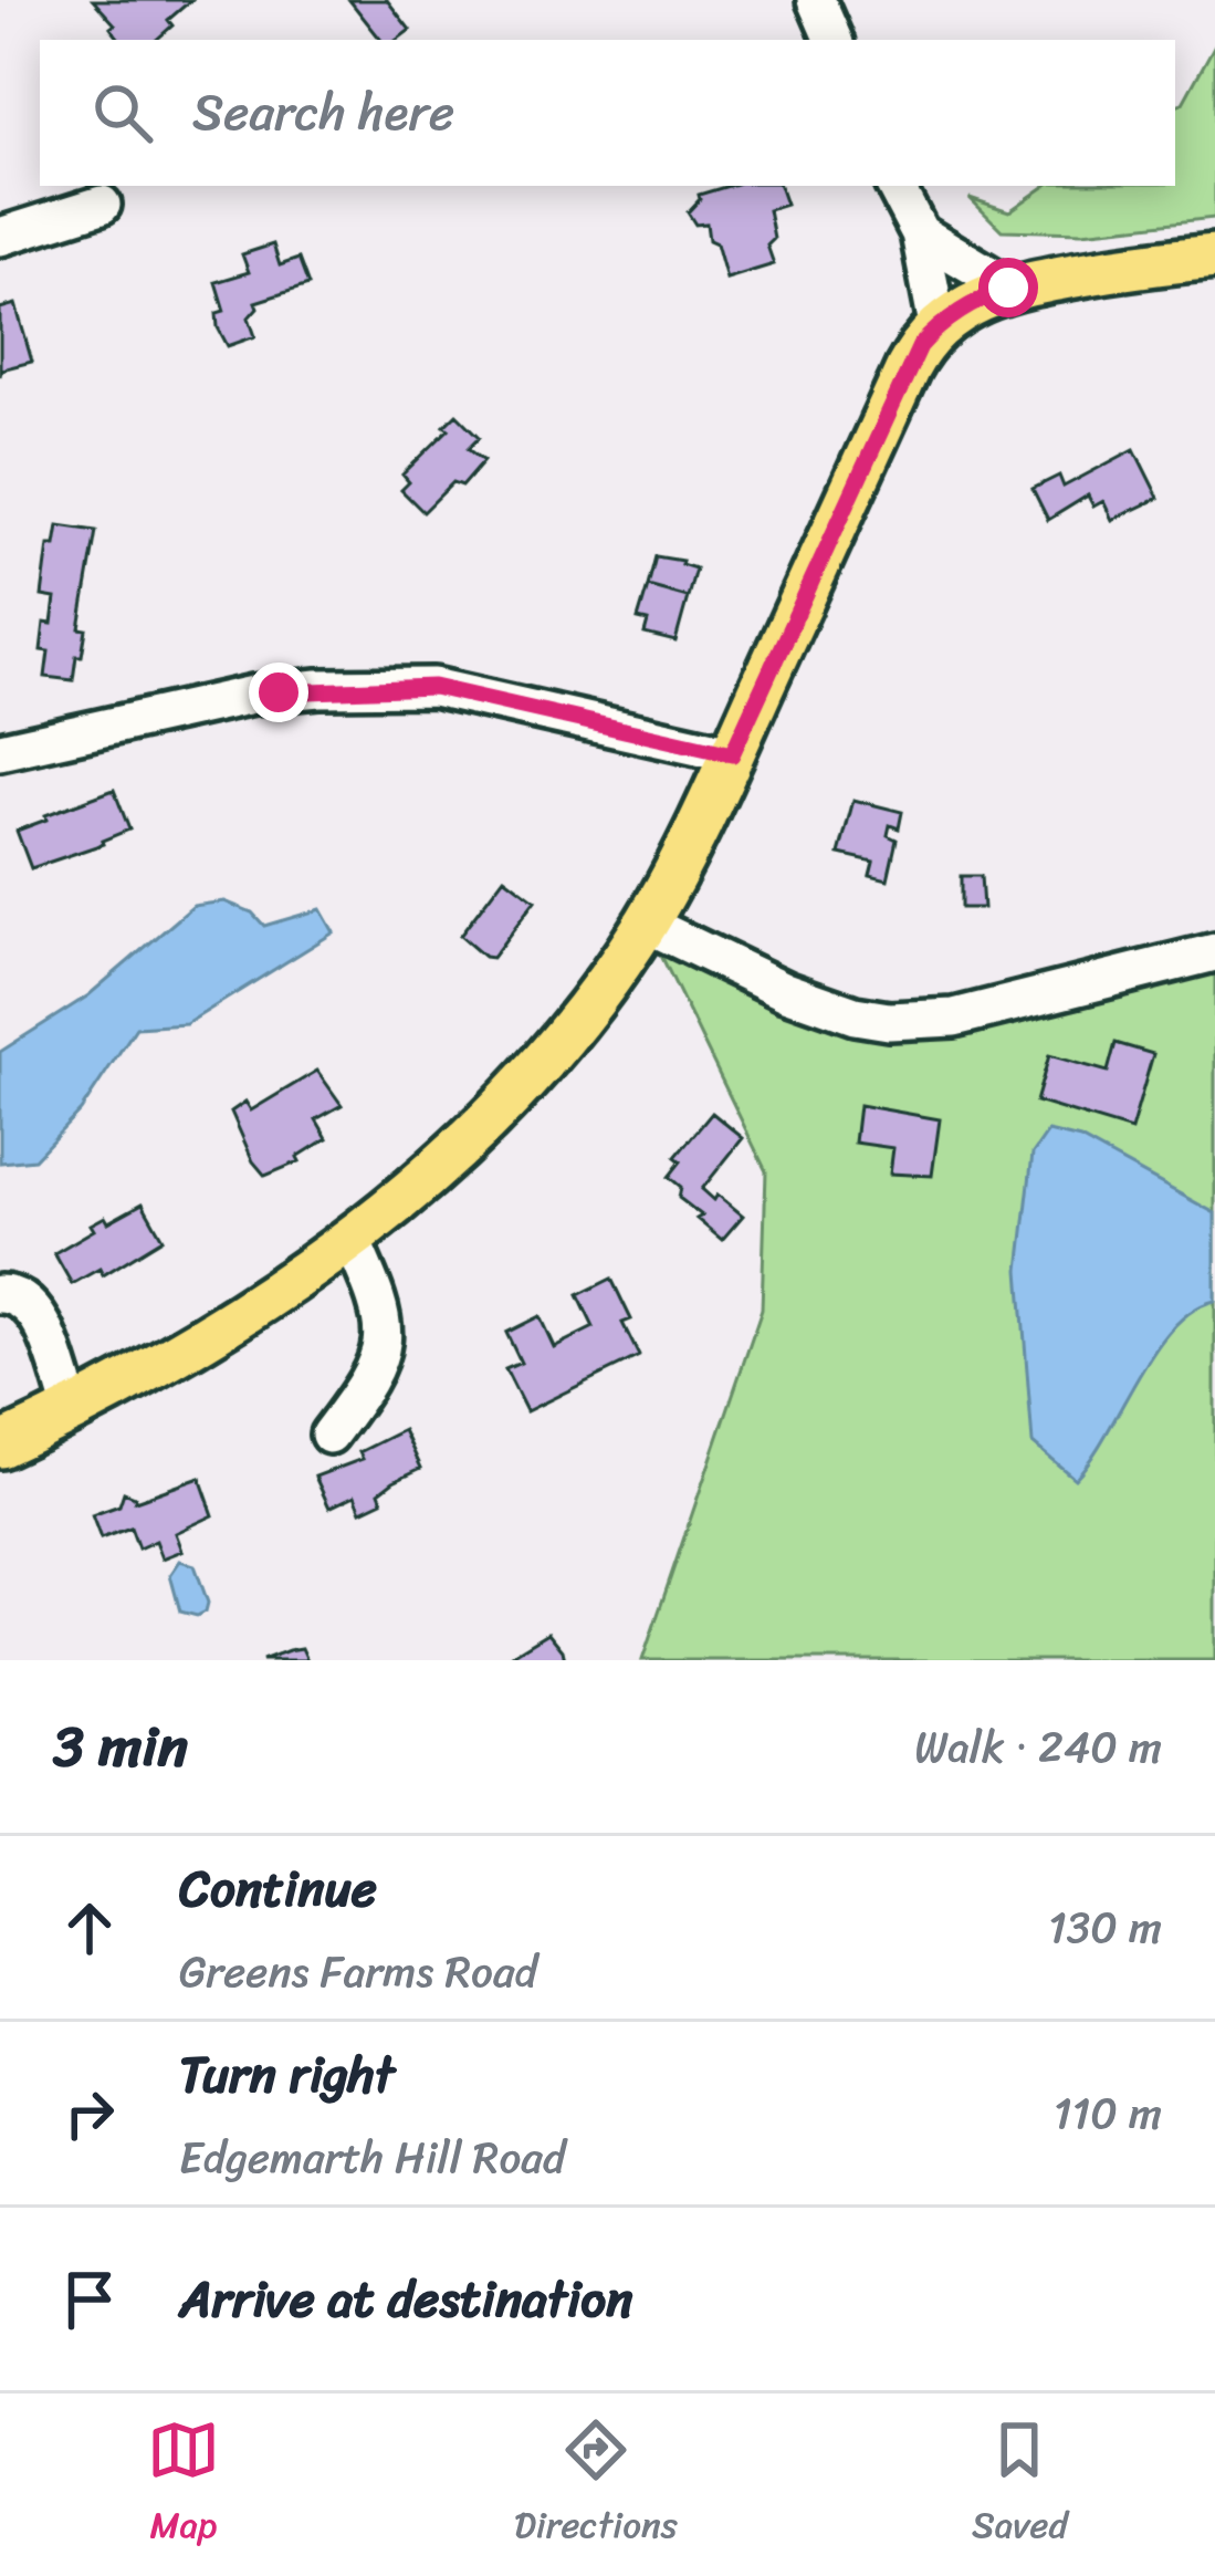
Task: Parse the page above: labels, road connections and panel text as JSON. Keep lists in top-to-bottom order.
{
  "page": {
    "search": "Search here",
    "heading": ["3 min", "Walk · 240 m"],
    "list": [
      ["Continue", "Greens Farms Road", "130 m"],
      ["Turn right", "Edgemarth Hill Road", "110 m"],
      "Arrive at destination"
    ],
    "nav": ["Map", "Directions", "Saved"]
  }
}
